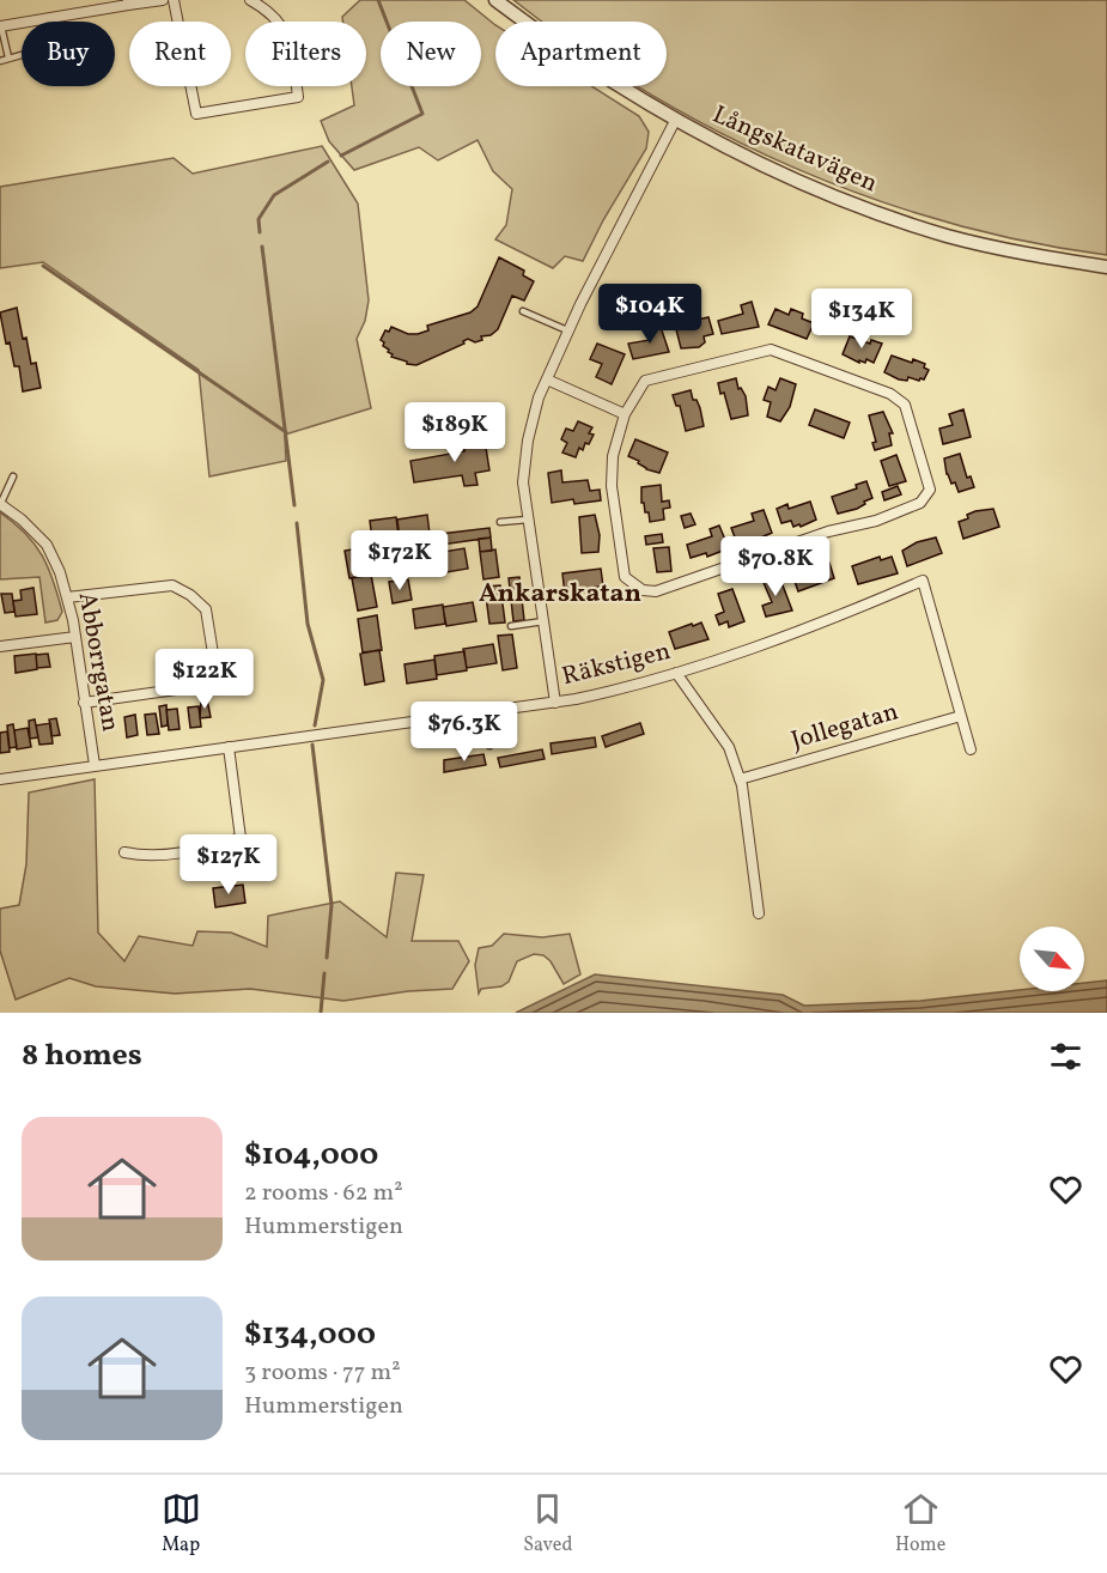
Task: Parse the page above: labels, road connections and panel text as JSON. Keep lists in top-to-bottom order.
{
  "streets": {
    "street": [
      "Långskatavägen",
      "Abborrgatan",
      "Räkstigen",
      "Jollegatan"
    ]
  },
  "crossings": [
    ["Abborrgatan", "Räkstigen"],
    ["Räkstigen", "Jollegatan"]
  ],
  "districts": ["Ankarskatan"],
  "north": "bottom right",
  "page": {
    "chip": [
      "Buy",
      "Rent",
      "Filters",
      "New",
      "Apartment"
    ],
    "price": [
      "$104K",
      "$134K",
      "$189K",
      "$172K",
      "$70.8K",
      "$122K",
      "$76.3K",
      "$127K"
    ],
    "heading": "8 homes",
    "list": [
      {
        "name": "$104,000",
        "note": "2 rooms · 62 m² · Hummerstigen"
      },
      {
        "name": "$134,000",
        "note": "3 rooms · 77 m² · Hummerstigen"
      }
    ],
    "tabs": ["Map", "Saved", "Home"]
  }
}
